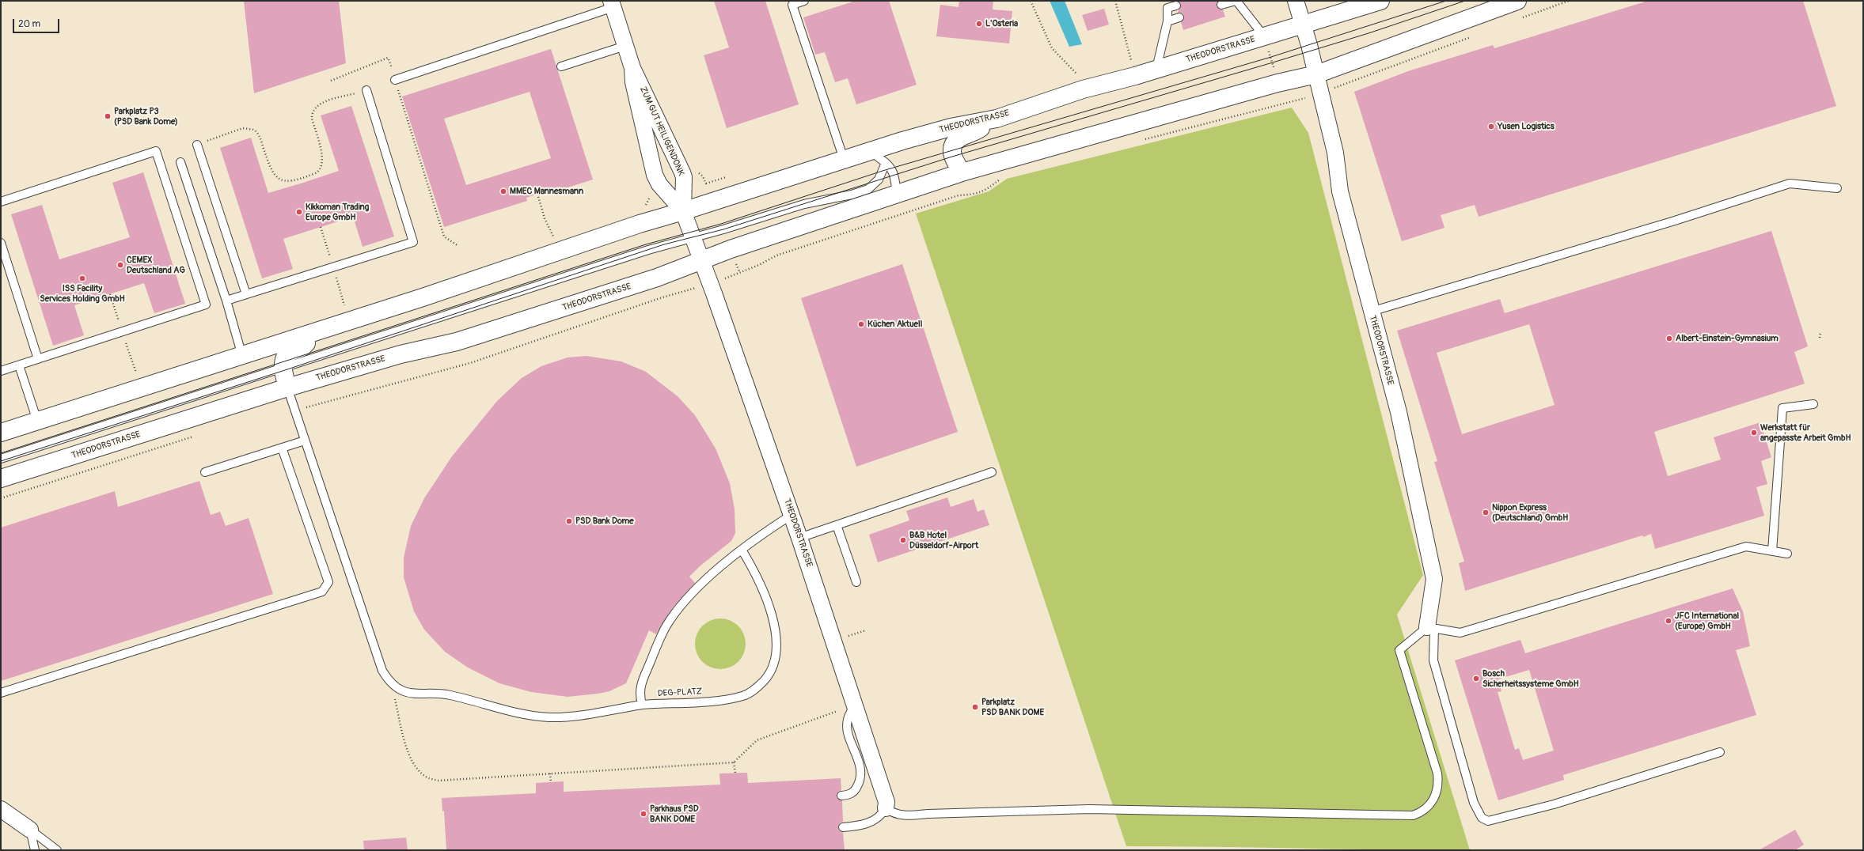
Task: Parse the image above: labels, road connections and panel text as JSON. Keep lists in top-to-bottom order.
{
  "streets": {
    "main road": ["THEODORSTRASSE"],
    "street": ["ZUM GUT HEILIGENDONK"],
    "lane": ["DEG-PLATZ"]
  },
  "crossings": [
    ["THEODORSTRASSE", "ZUM GUT HEILIGENDONK"],
    ["THEODORSTRASSE", "DEG-PLATZ"]
  ],
  "places": [
    "L'Osteria",
    "Parkplatz P3 (PSD Bank Dome)",
    "Yusen Logistics",
    "MMEC Mannesmann",
    "Kikkoman Trading Europe GmbH",
    "CEMEX Deutschland AG",
    "ISS Facility Services Holding GmbH",
    "Küchen Aktuell",
    "Albert-Einstein-Gymnasium",
    "Werkstatt für angepasste Arbeit GmbH",
    "Nippon Express (Deutschland) GmbH",
    "PSD Bank Dome",
    "B&B Hotel Düsseldorf-Airport",
    "JFC International (Europe) GmbH",
    "Bosch Sicherheitssysteme GmbH",
    "Parkplatz PSD BANK DOME",
    "Parkhaus PSD BANK DOME"
  ],
  "scale_bar": "20 m"
}
